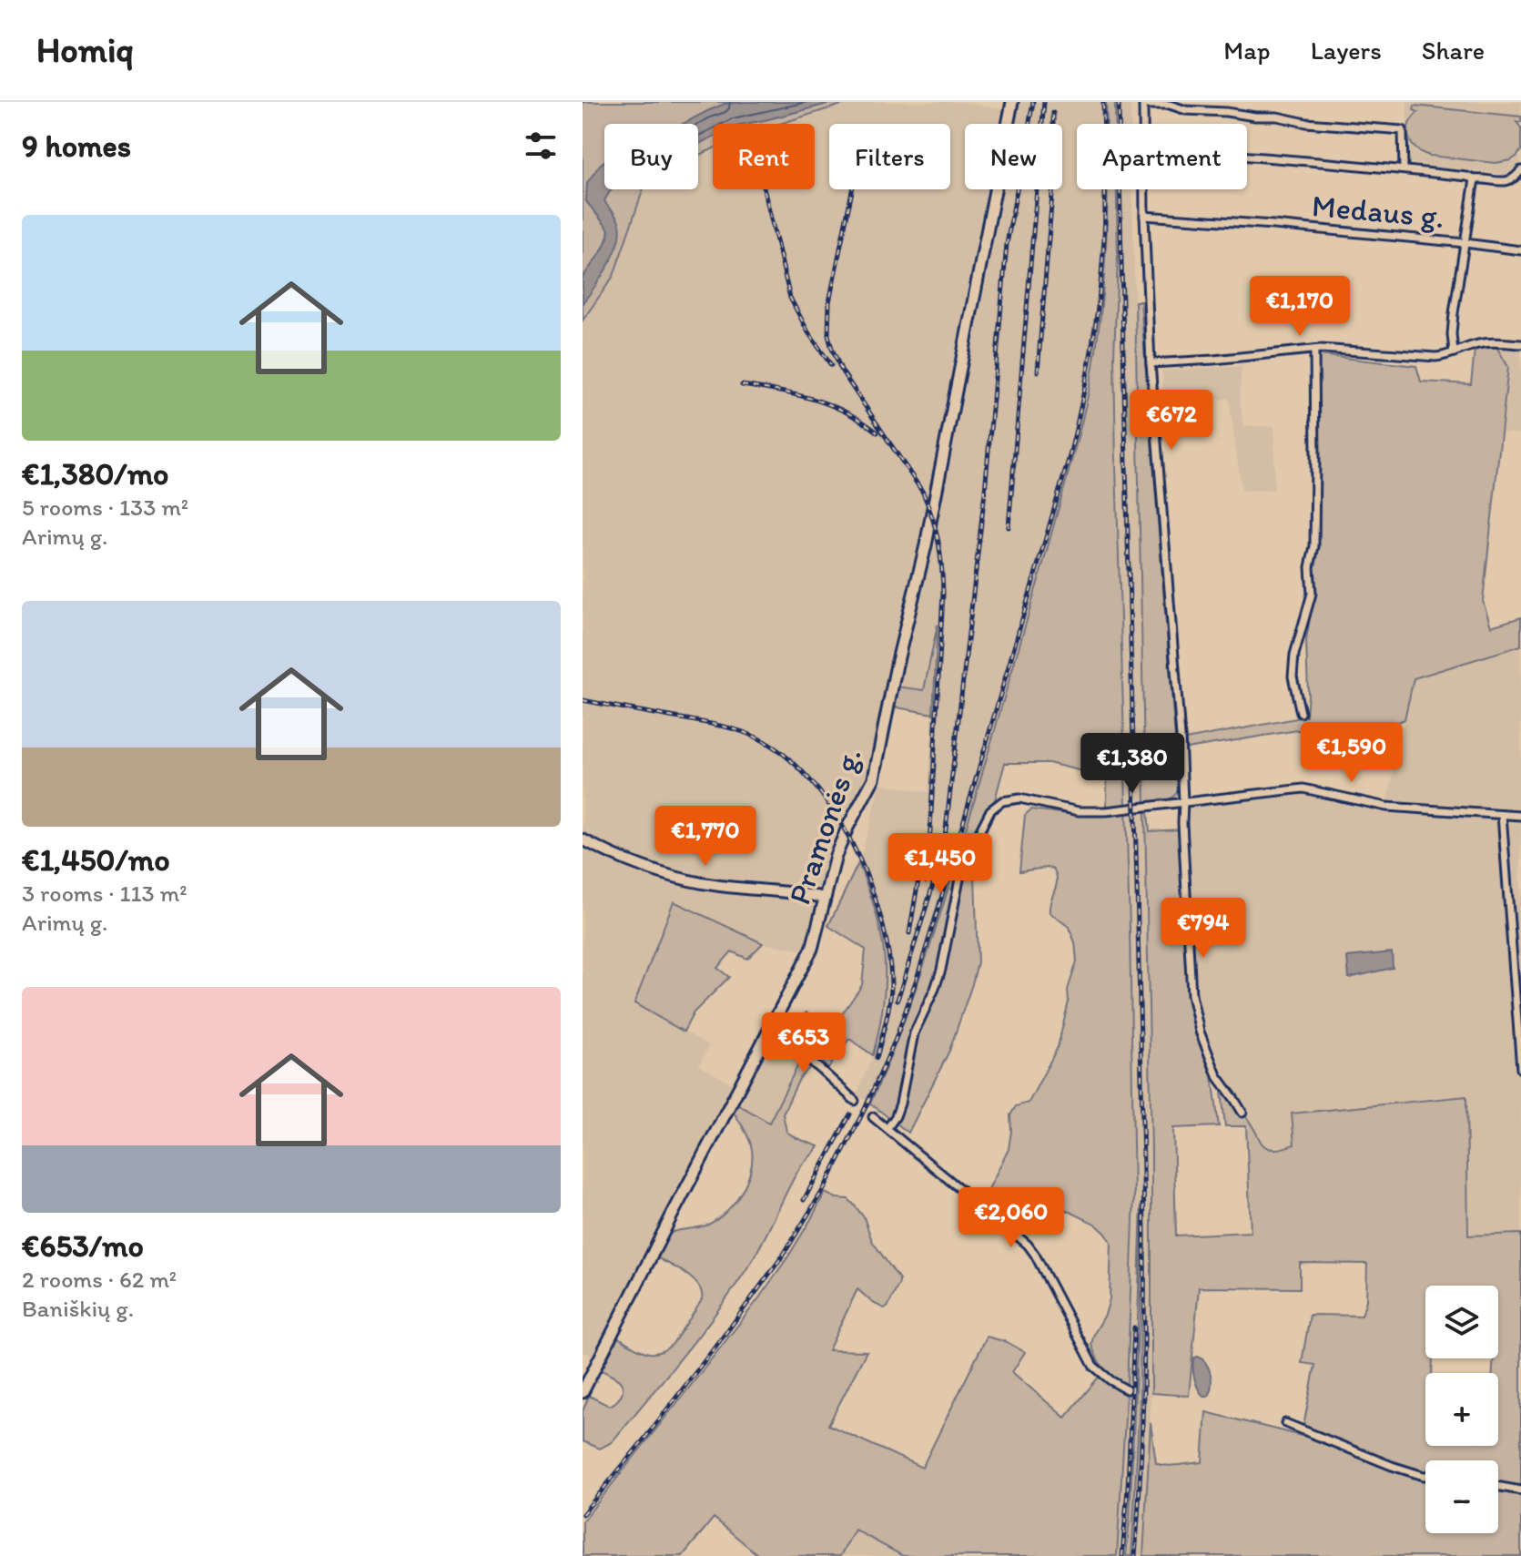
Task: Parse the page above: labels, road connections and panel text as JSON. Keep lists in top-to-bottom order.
{
  "streets": {
    "main road": ["Pramonės g."],
    "street": ["Medaus g."]
  },
  "page": {
    "header": "Homiq",
    "nav": ["Map", "Layers", "Share"],
    "heading": "9 homes",
    "chip": [
      "Buy",
      "Rent",
      "Filters",
      "New",
      "Apartment"
    ],
    "list": [
      {
        "name": "€1,380/mo",
        "note": "5 rooms · 133 m² · Arimų g."
      },
      {
        "name": "€1,450/mo",
        "note": "3 rooms · 113 m² · Arimų g."
      },
      {
        "name": "€653/mo",
        "note": "2 rooms · 62 m² · Baniškių g."
      }
    ],
    "price": [
      "€1,170",
      "€672",
      "€1,590",
      "€1,380",
      "€1,770",
      "€1,450",
      "€794",
      "€653",
      "€2,060"
    ],
    "map_buttons": ["+", "−"]
  }
}
